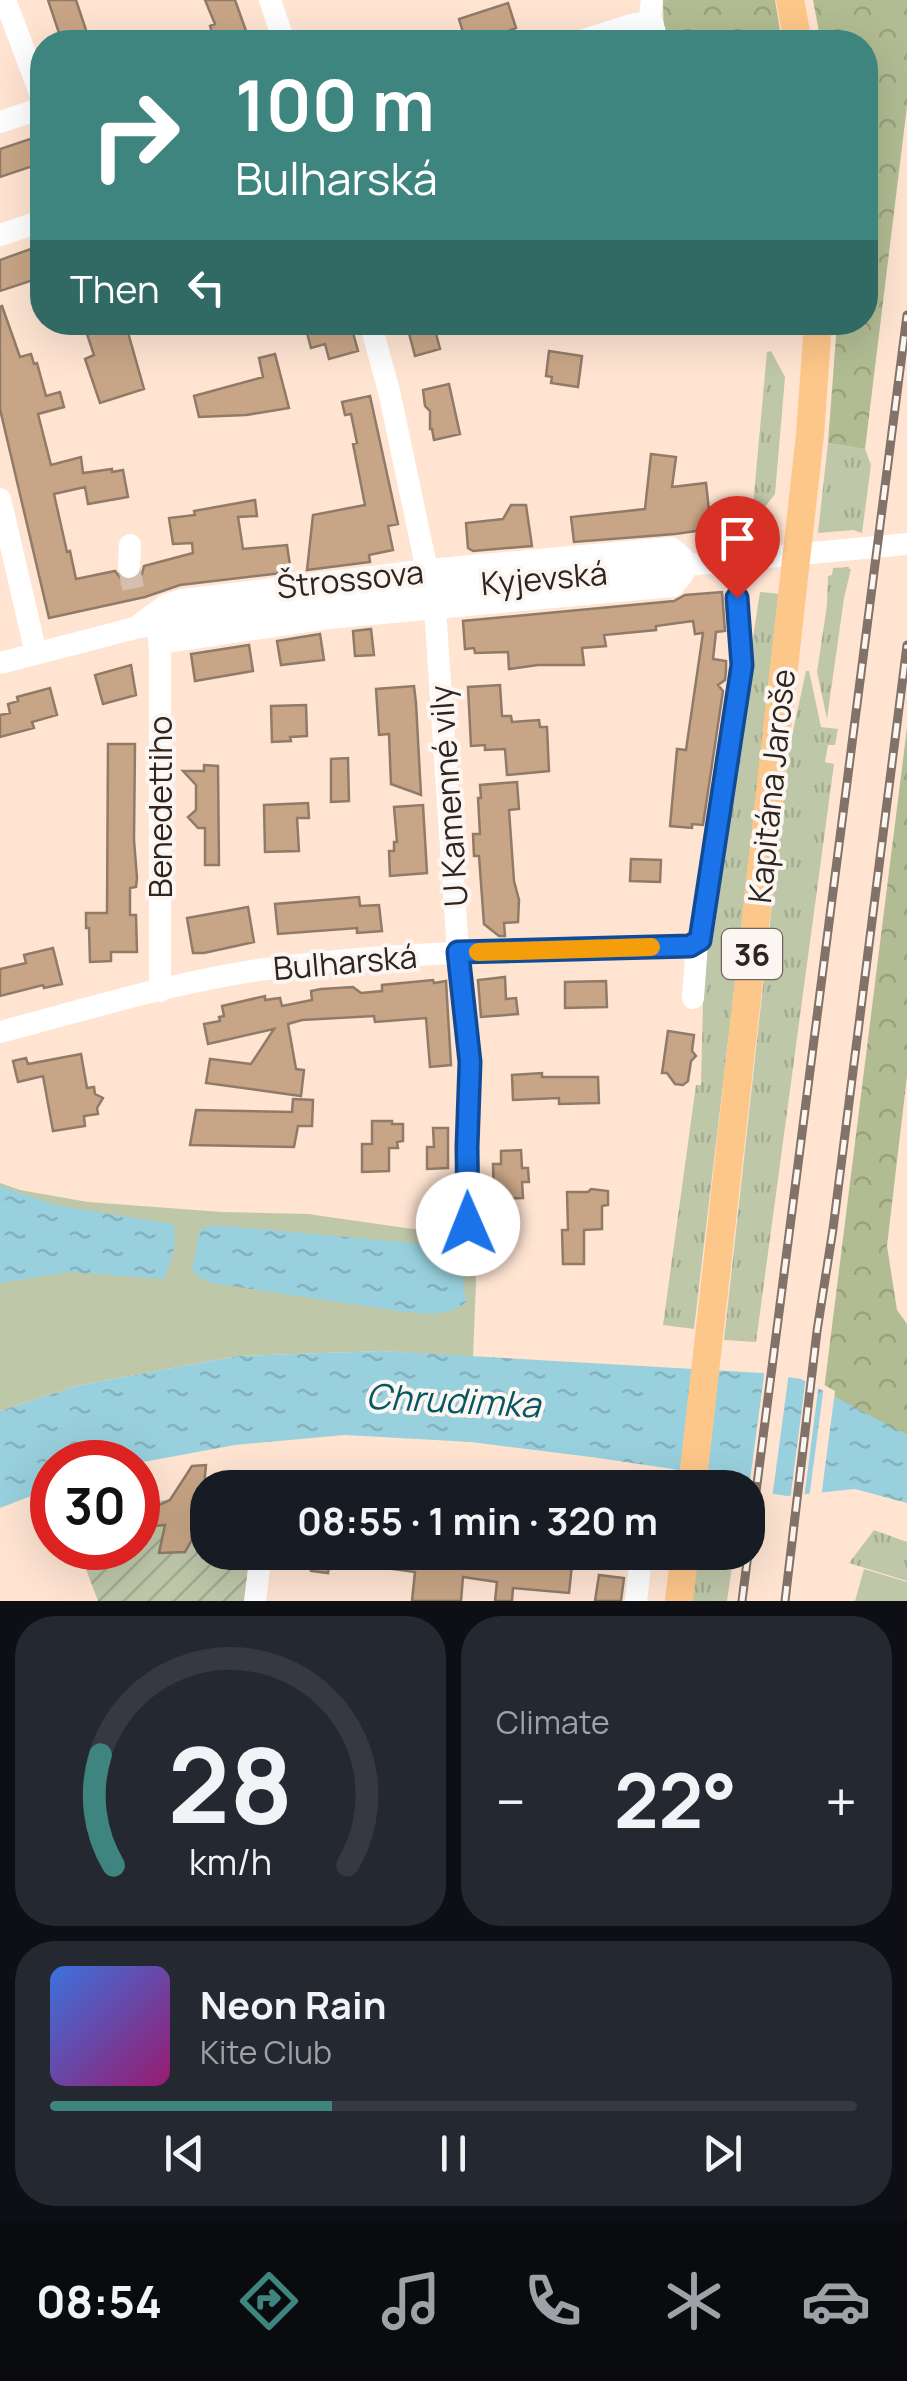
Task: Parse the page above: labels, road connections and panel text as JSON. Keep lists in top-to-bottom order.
{
  "streets": {
    "main road": ["Kapitána Jaroše", "36"],
    "street": [
      "Kyjevská",
      "Štrossova",
      "U Kamenné vily",
      "Benedettiho",
      "Bulharská"
    ]
  },
  "crossings": [
    ["Kyjevská", "Štrossova"],
    ["Štrossova", "U Kamenné vily"],
    ["Štrossova", "Benedettiho"],
    ["U Kamenné vily", "Bulharská"],
    ["Benedettiho", "Bulharská"]
  ],
  "water": ["Chrudimka"],
  "page": {
    "turn": ["100 m", "Bulharská"],
    "then": "Then",
    "limit": "30",
    "trip": "08:55 · 1 min · 320 m",
    "tile": "Climate",
    "heat": ["−", "22°", "+"],
    "song": ["Neon Rain", "Kite Club"],
    "tabs": "08:54",
    "gauge": ["28", "km/h"]
  }
}
